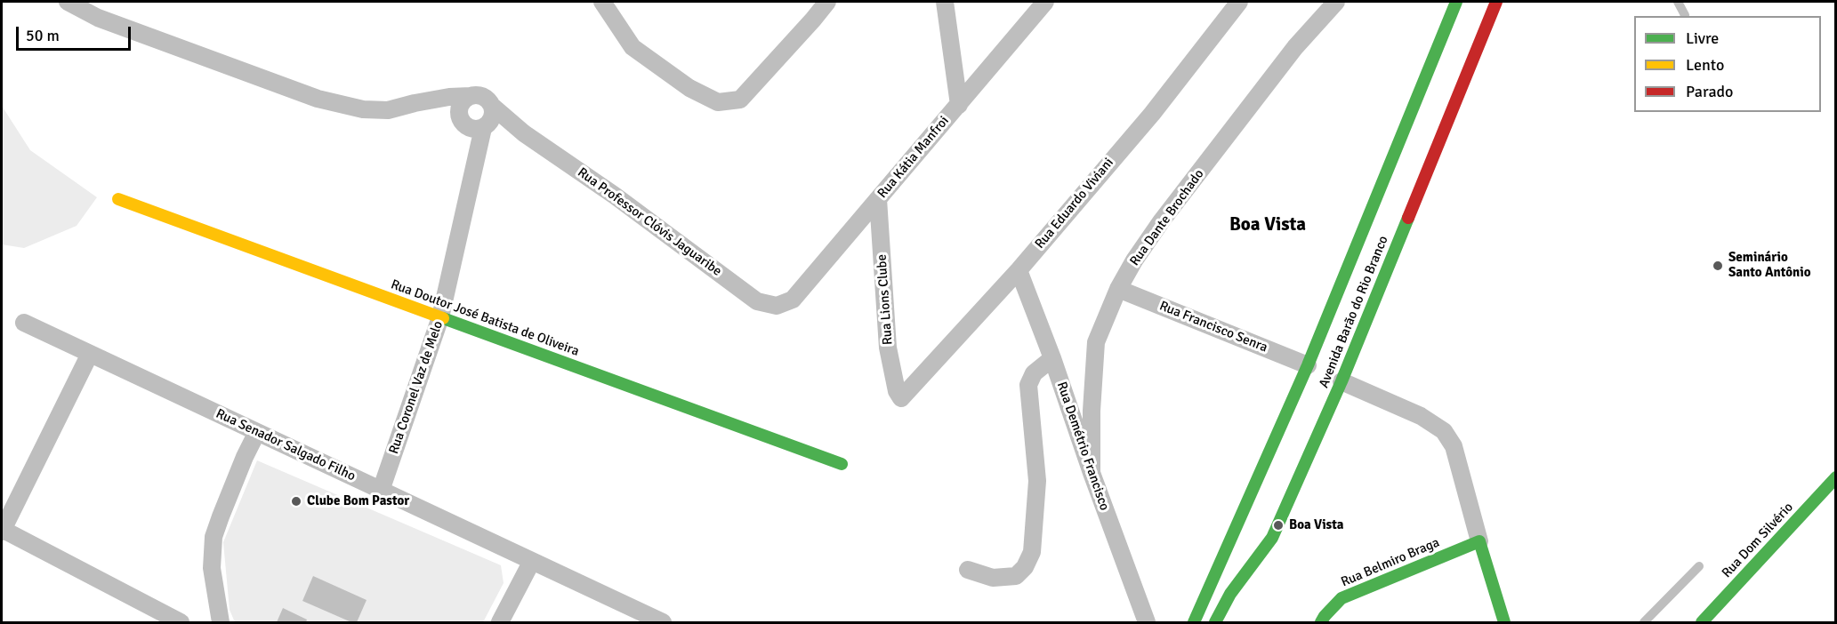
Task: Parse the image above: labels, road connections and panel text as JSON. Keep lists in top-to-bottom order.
{
  "streets": {
    "main road": [
      "Avenida Barão do Rio Branco",
      "Rua Doutor José Batista de Oliveira",
      "Rua Dom Silvério",
      "Rua Belmiro Braga"
    ],
    "street": [
      "Rua Kátia Manfroi",
      "Rua Eduardo Viviani",
      "Rua Dante Brochado",
      "Rua Professor Clóvis Jaguaribe",
      "Rua Lions Clube",
      "Rua Francisco Senra",
      "Rua Coronel Vaz de Melo",
      "Rua Senador Salgado Filho",
      "Rua Demétrio Francisco"
    ]
  },
  "crossings": [
    ["Rua Kátia Manfroi", "Rua Professor Clóvis Jaguaribe"],
    ["Rua Kátia Manfroi", "Rua Lions Clube"],
    ["Rua Eduardo Viviani", "Rua Lions Clube"],
    ["Rua Eduardo Viviani", "Rua Demétrio Francisco"],
    ["Rua Dante Brochado", "Rua Francisco Senra"],
    ["Rua Dante Brochado", "Rua Demétrio Francisco"],
    ["Rua Professor Clóvis Jaguaribe", "Rua Coronel Vaz de Melo"],
    ["Avenida Barão do Rio Branco", "Rua Francisco Senra"],
    ["Rua Doutor José Batista de Oliveira", "Rua Coronel Vaz de Melo"],
    ["Rua Coronel Vaz de Melo", "Rua Senador Salgado Filho"]
  ],
  "districts": ["Boa Vista"],
  "places": ["Seminário Santo Antônio", "Clube Bom Pastor", "Boa Vista"],
  "legend": ["Livre", "Lento", "Parado"],
  "scale_bar": "50 m"
}
